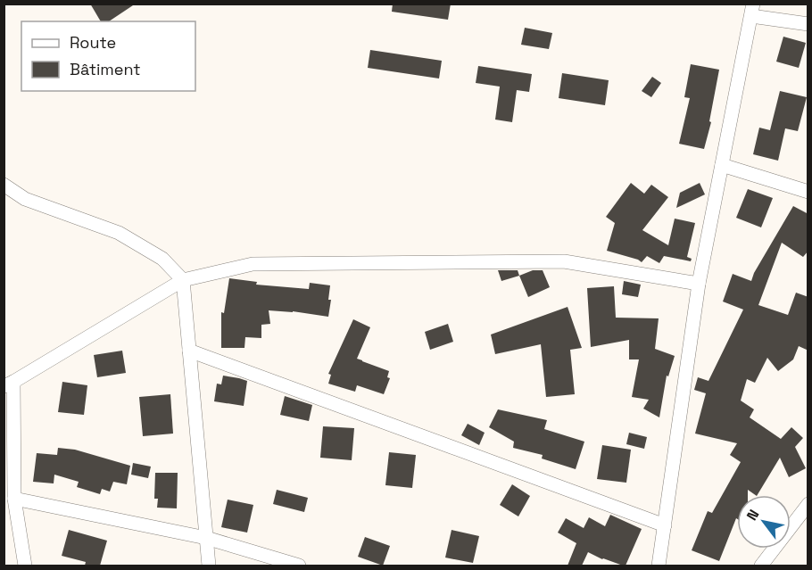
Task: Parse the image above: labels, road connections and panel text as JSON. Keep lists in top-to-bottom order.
{
  "legend": ["Route", "Bâtiment"],
  "north": "top left"
}
